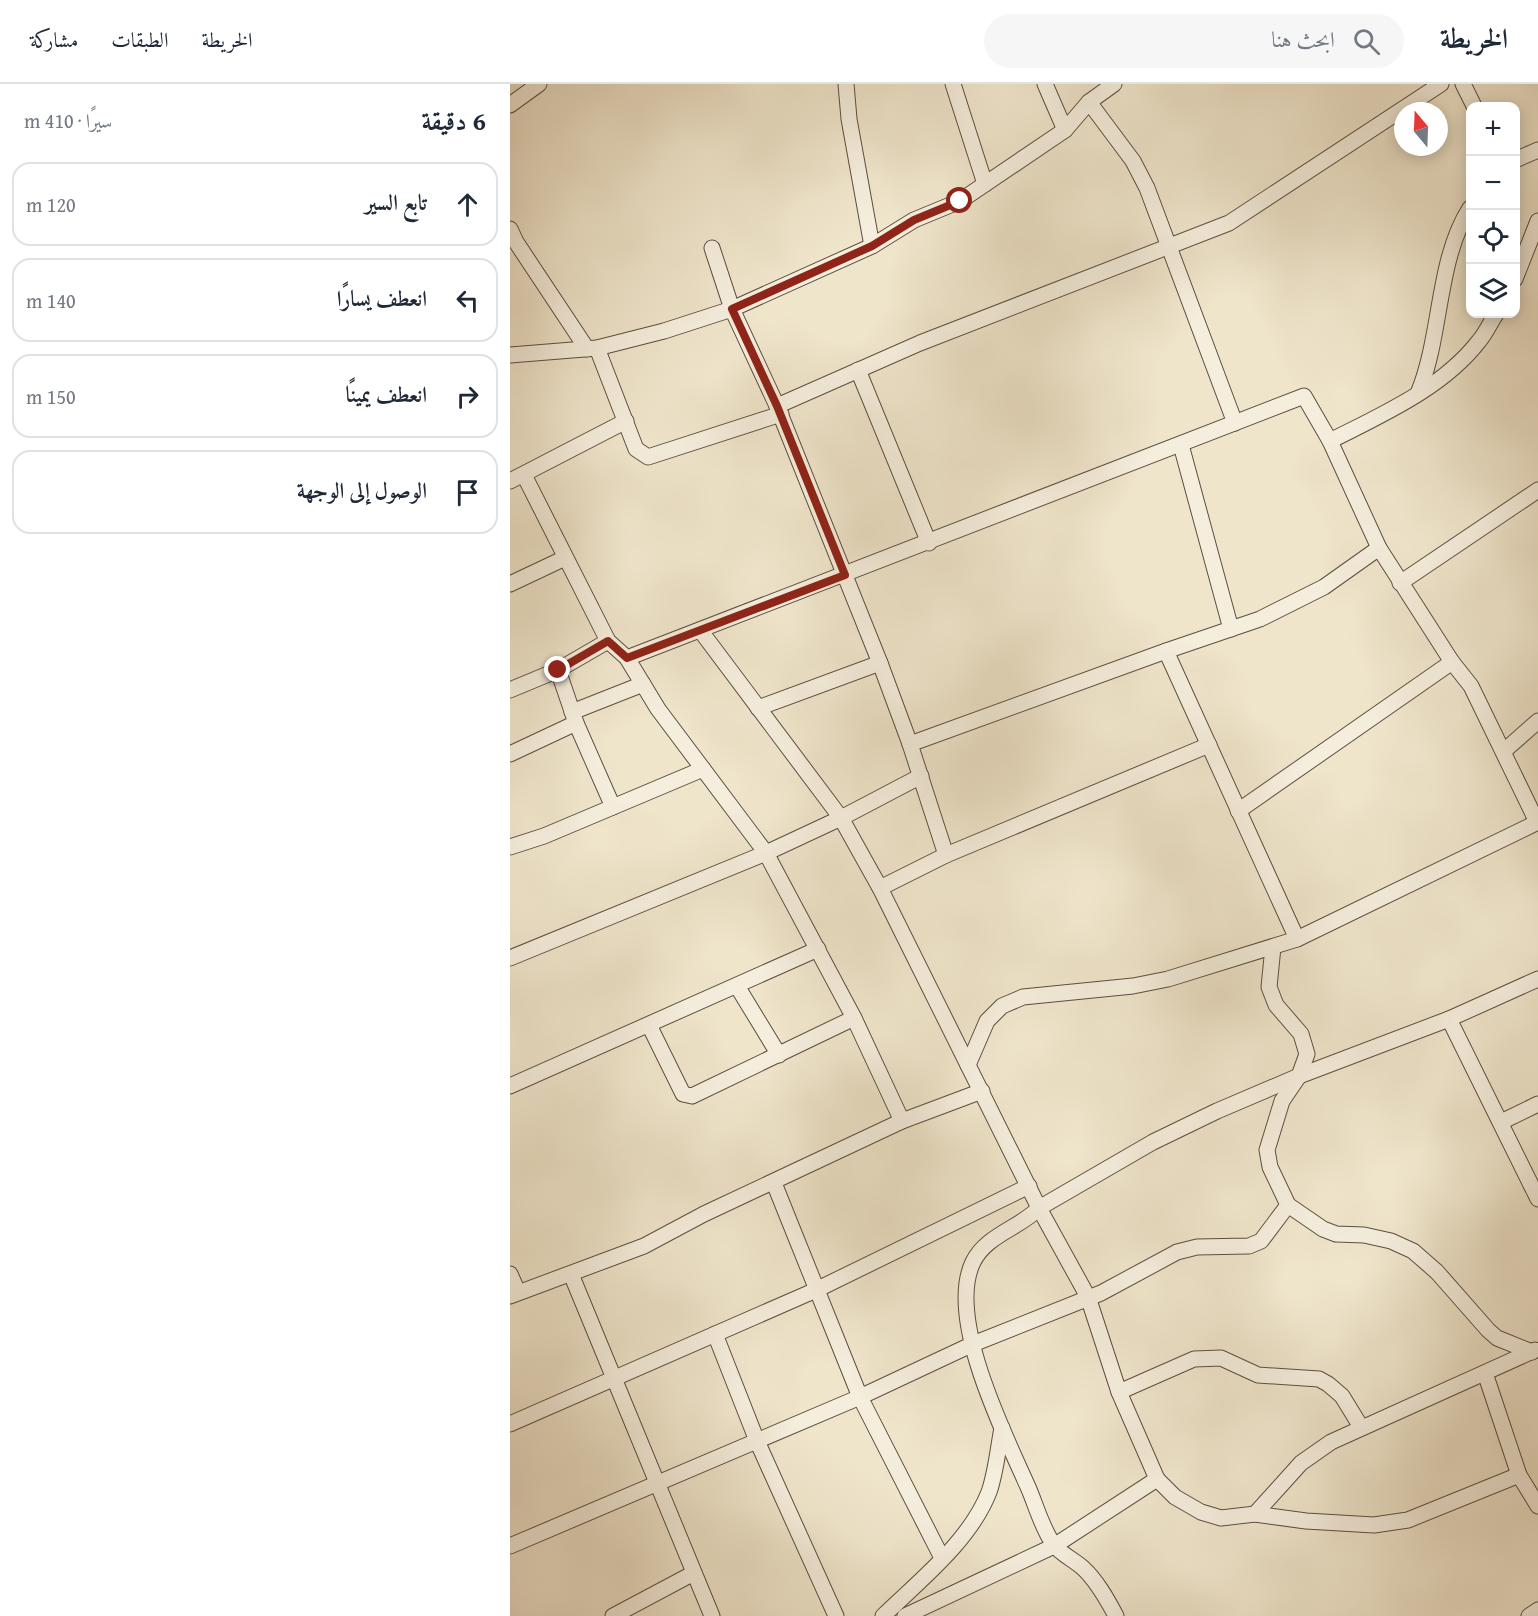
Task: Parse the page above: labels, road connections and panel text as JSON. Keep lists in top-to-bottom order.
{
  "north": "top",
  "page": {
    "header": "الخريطة",
    "search": "ابحث هنا",
    "nav": ["الخريطة", "الطبقات", "مشاركة"],
    "heading": ["6 دقيقة", "سيرًا · 410 m"],
    "map_buttons": ["+", "−"],
    "list": [
      ["تابع السير", "120 m"],
      ["انعطف يسارًا", "140 m"],
      ["انعطف يمينًا", "150 m"],
      "الوصول إلى الوجهة"
    ]
  }
}
